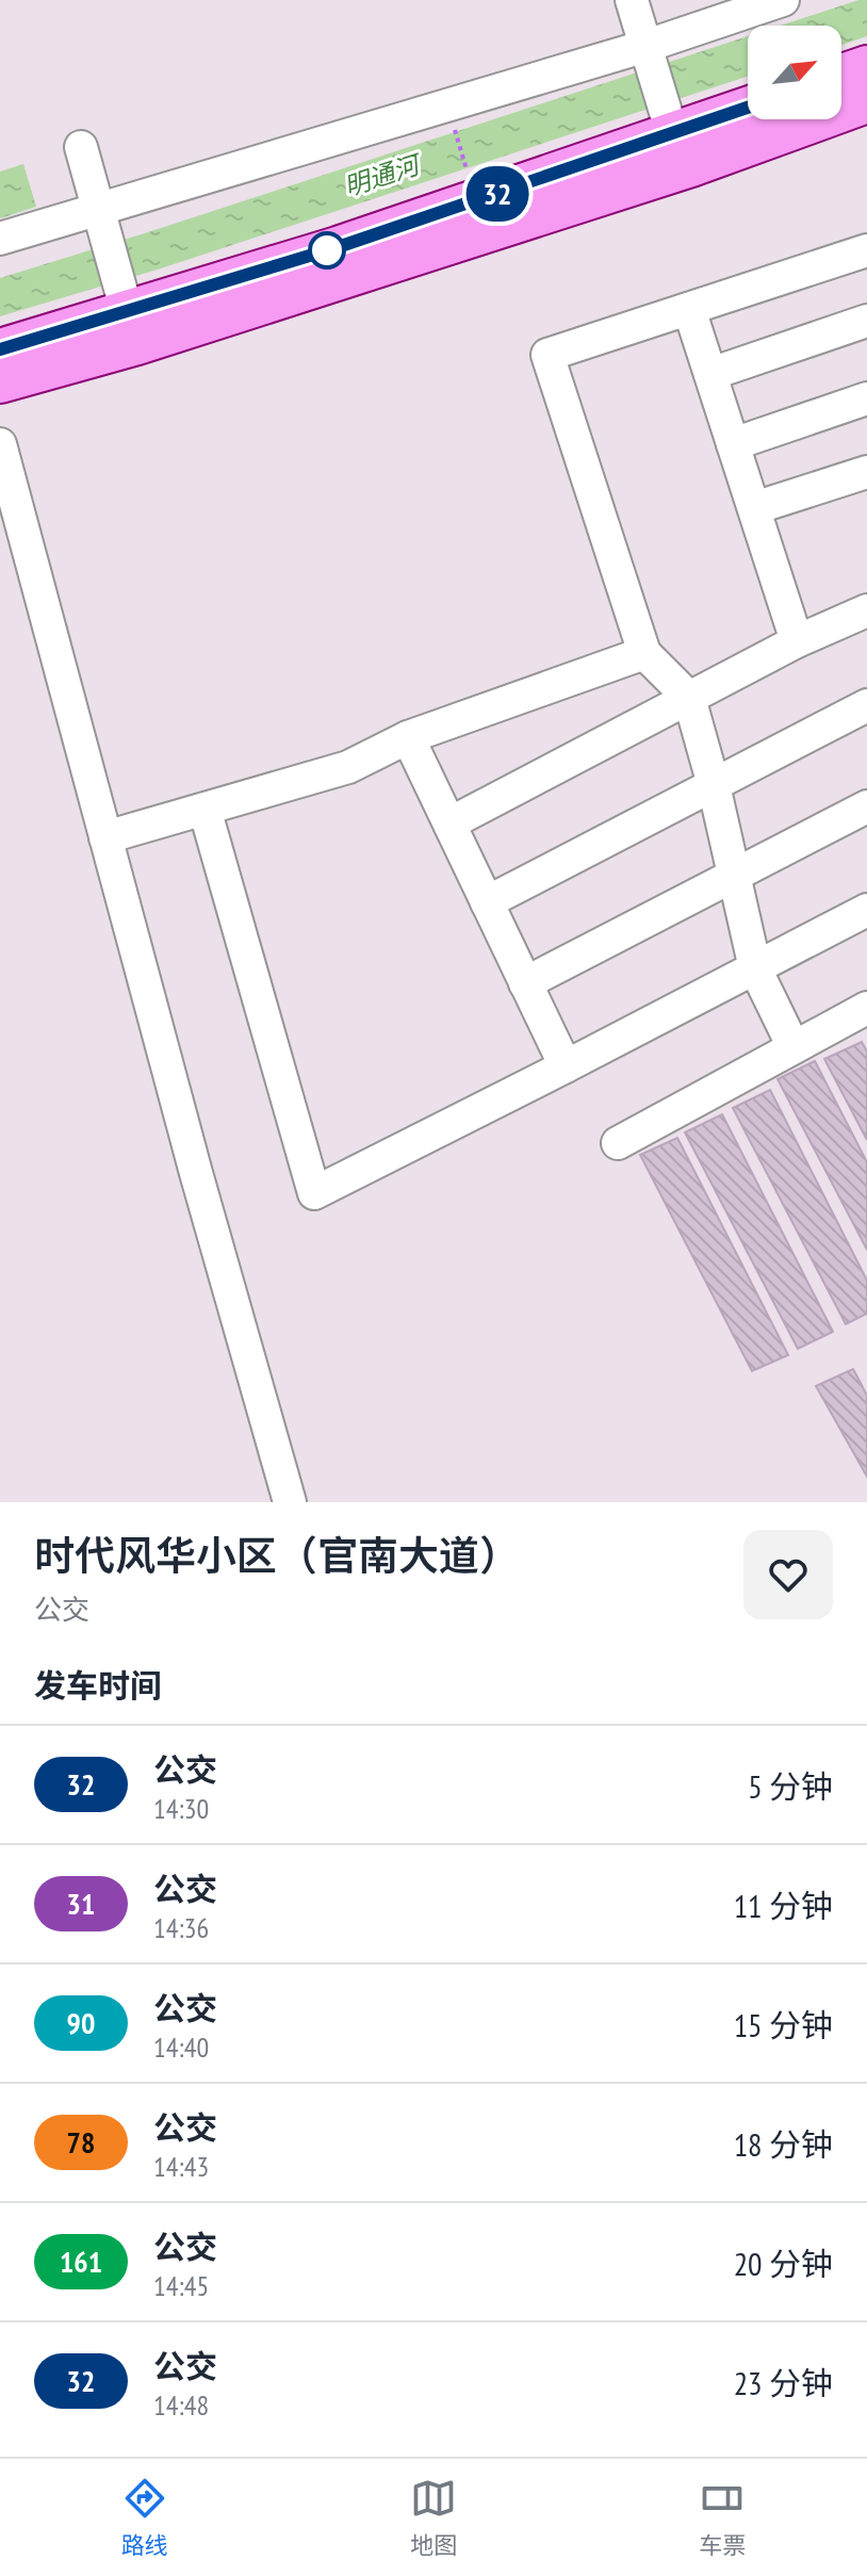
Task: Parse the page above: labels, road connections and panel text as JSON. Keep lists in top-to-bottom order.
{
  "water": ["明通河"],
  "lines": ["bus line 32"],
  "north": "top right",
  "page": {
    "on_map": "32",
    "heading": [
      ["时代风华小区（官南大道）", "公交"],
      "发车时间"
    ],
    "list": [
      {
        "mark": "32",
        "name": "公交",
        "note": "14:30",
        "value": "5 分钟"
      },
      {
        "mark": "31",
        "name": "公交",
        "note": "14:36",
        "value": "11 分钟"
      },
      {
        "mark": "90",
        "name": "公交",
        "note": "14:40",
        "value": "15 分钟"
      },
      {
        "mark": "78",
        "name": "公交",
        "note": "14:43",
        "value": "18 分钟"
      },
      {
        "mark": "161",
        "name": "公交",
        "note": "14:45",
        "value": "20 分钟"
      },
      {
        "mark": "32",
        "name": "公交",
        "note": "14:48",
        "value": "23 分钟"
      }
    ],
    "tabs": ["路线", "地图", "车票"]
  }
}
